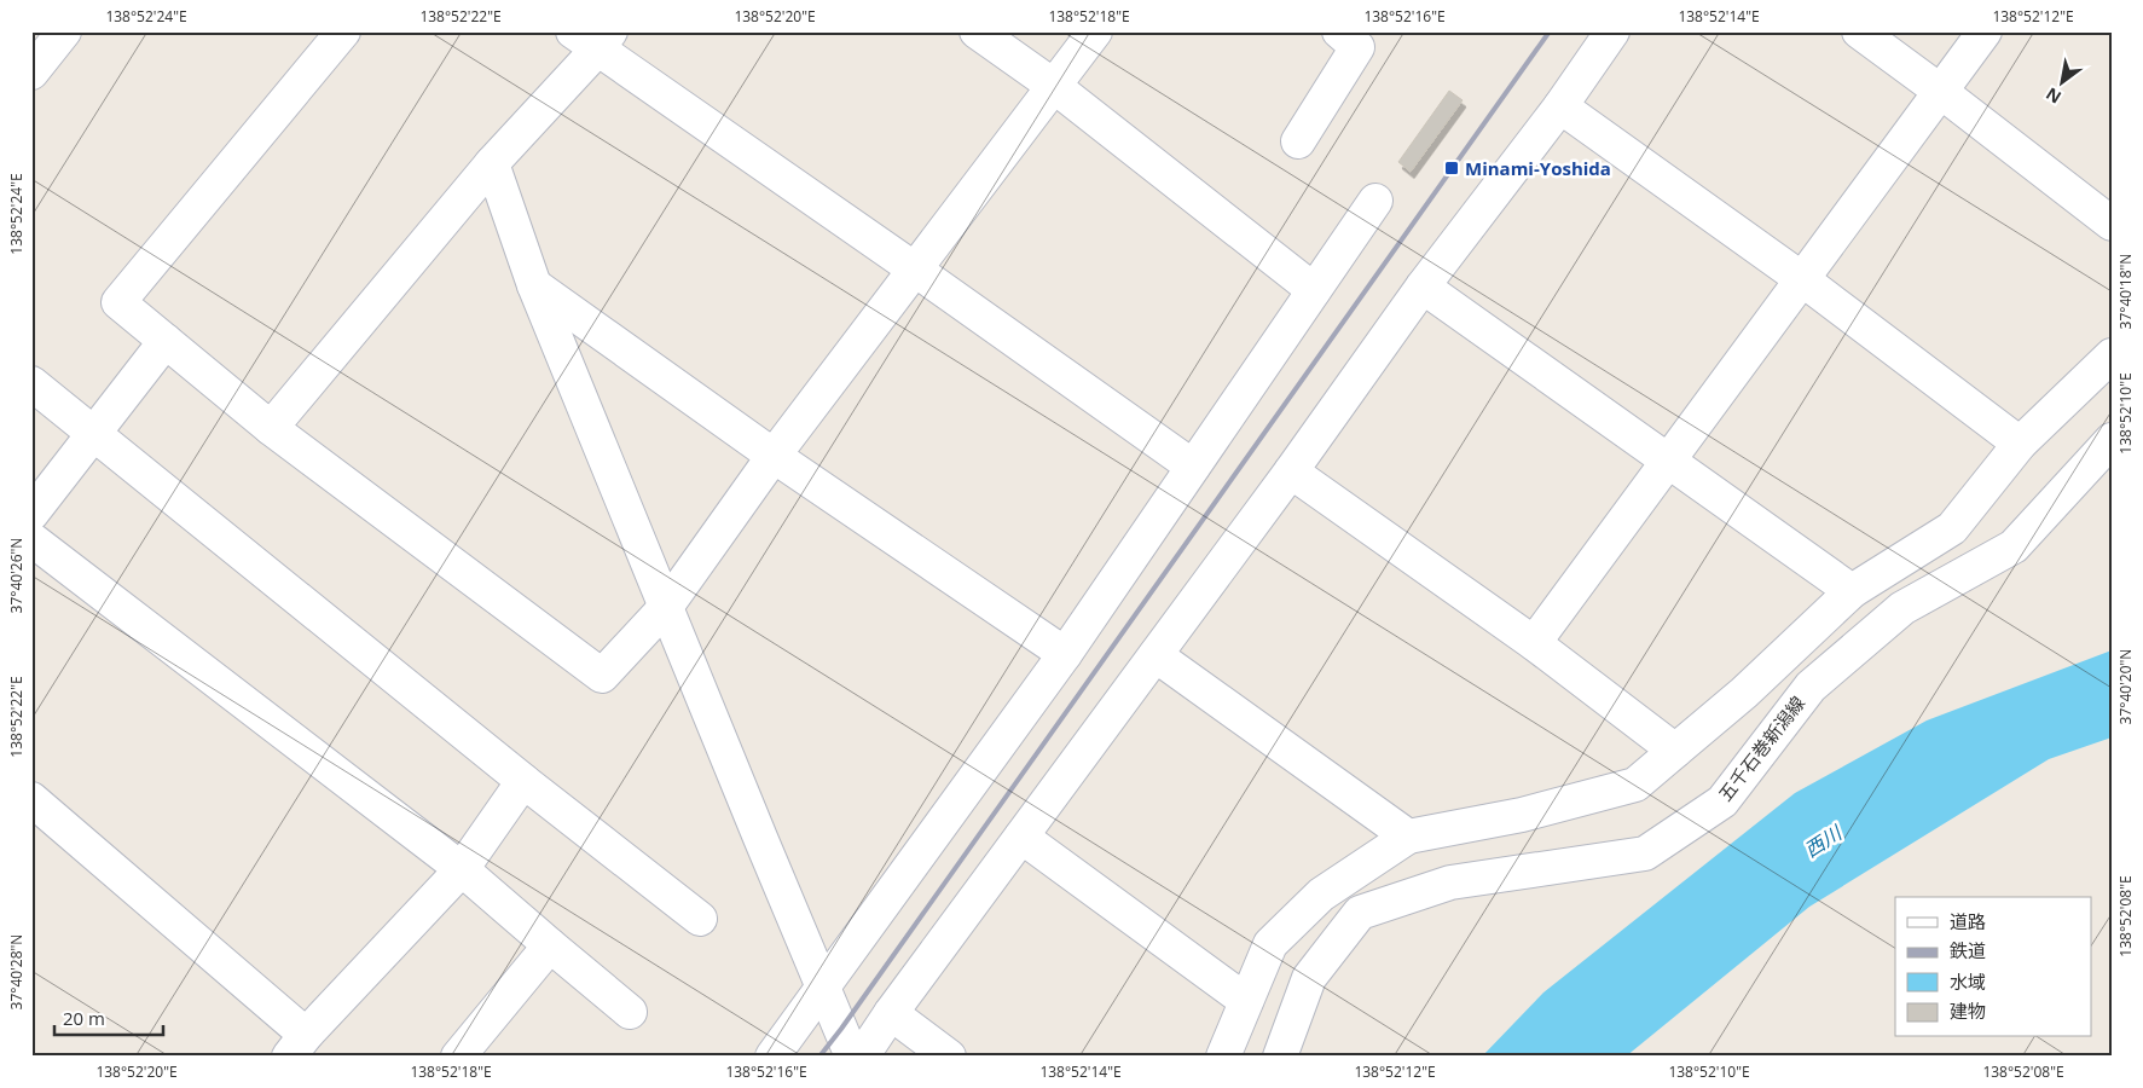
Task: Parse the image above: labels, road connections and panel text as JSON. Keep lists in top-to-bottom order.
{
  "streets": {
    "street": ["五千石巻新潟線"]
  },
  "water": ["西川"],
  "places": {
    "transit": ["Minami-Yoshida"]
  },
  "legend": [
    "道路",
    "鉄道",
    "水域",
    "建物"
  ],
  "scale_bar": "20 m",
  "north": "bottom left",
  "coordinates": [
    "138°52'24\"E",
    "138°52'22\"E",
    "138°52'20\"E",
    "138°52'18\"E",
    "138°52'16\"E",
    "138°52'14\"E",
    "138°52'12\"E",
    "37°40'18\"N",
    "138°52'10\"E",
    "37°40'26\"N",
    "37°40'20\"N",
    "138°52'08\"E",
    "37°40'28\"N"
  ]
}
